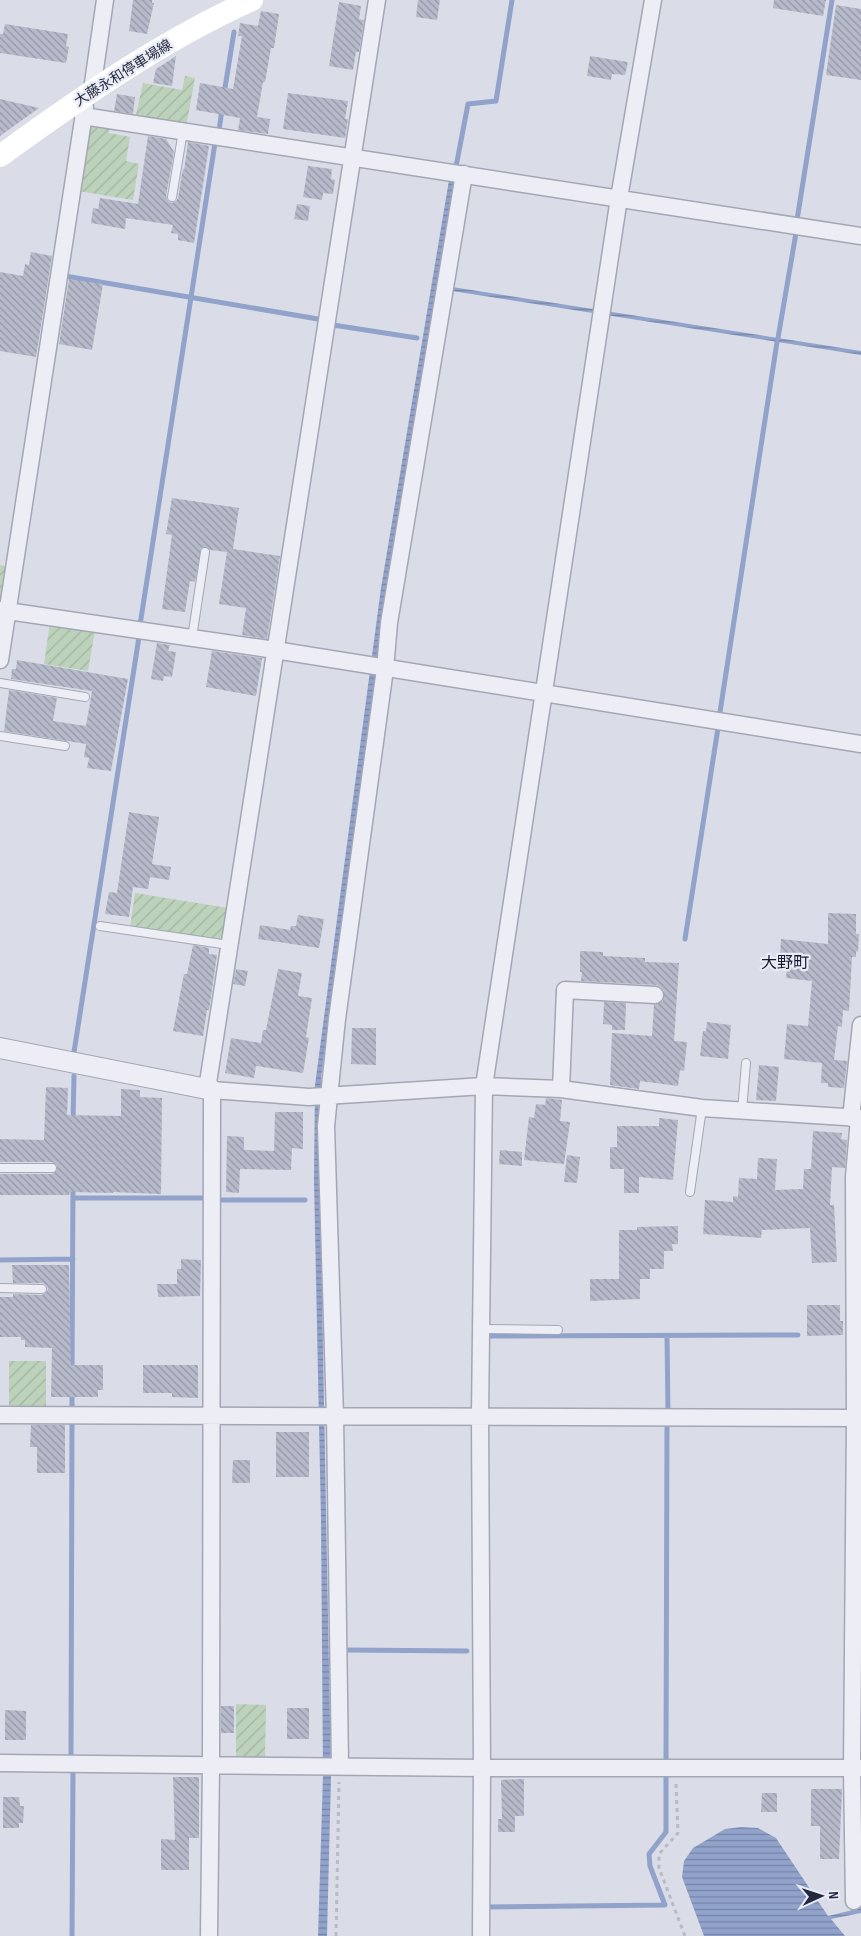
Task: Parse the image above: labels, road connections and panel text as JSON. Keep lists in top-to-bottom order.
{
  "streets": {
    "main road": ["大藤永和停車場線"]
  },
  "districts": ["大野町"],
  "north": "right"
}
